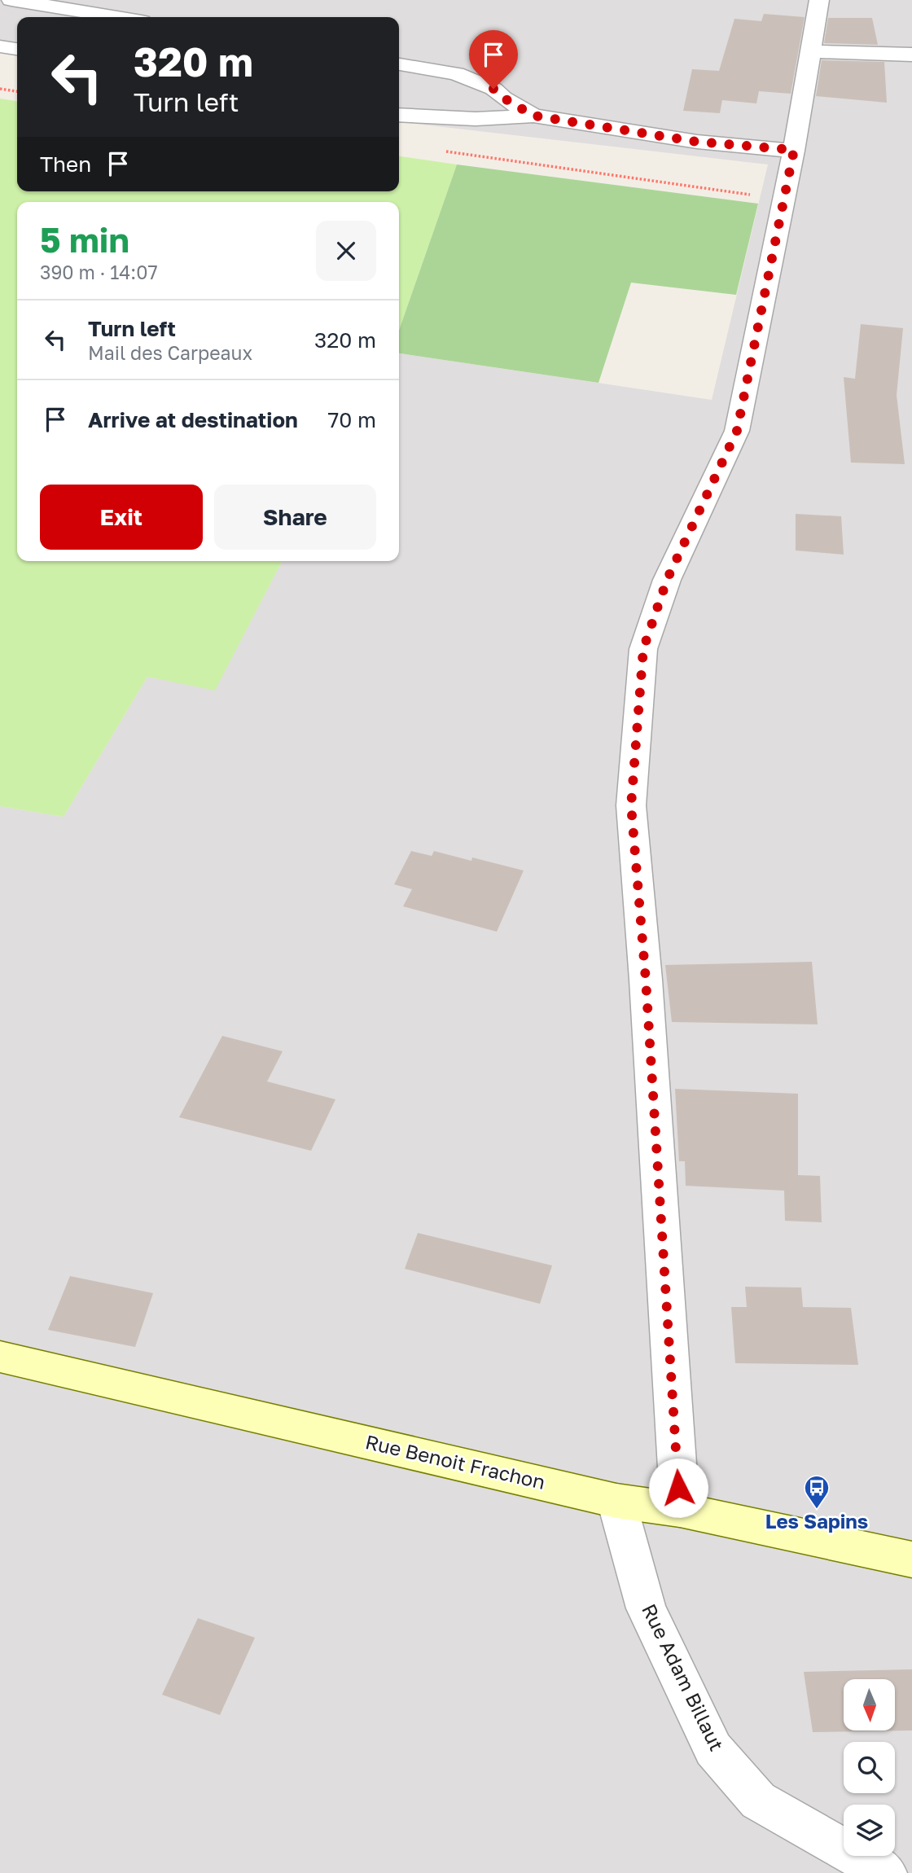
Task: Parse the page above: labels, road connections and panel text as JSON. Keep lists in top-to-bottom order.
{
  "streets": {
    "main road": ["Rue Benoit Frachon"],
    "street": ["Rue Adam Billaut"]
  },
  "crossings": [
    ["Rue Benoit Frachon", "Rue Adam Billaut"]
  ],
  "places": {
    "bus stop": ["Les Sapins"]
  },
  "north": "bottom",
  "page": {
    "turn": ["320 m", "Turn left"],
    "then": "Then",
    "heading": ["5 min", "390 m · 14:07"],
    "list": [
      {
        "name": "Turn left",
        "note": "Mail des Carpeaux",
        "value": "320 m"
      },
      {
        "name": "Arrive at destination",
        "value": "70 m"
      }
    ],
    "buttons": ["Exit", "Share"]
  }
}
